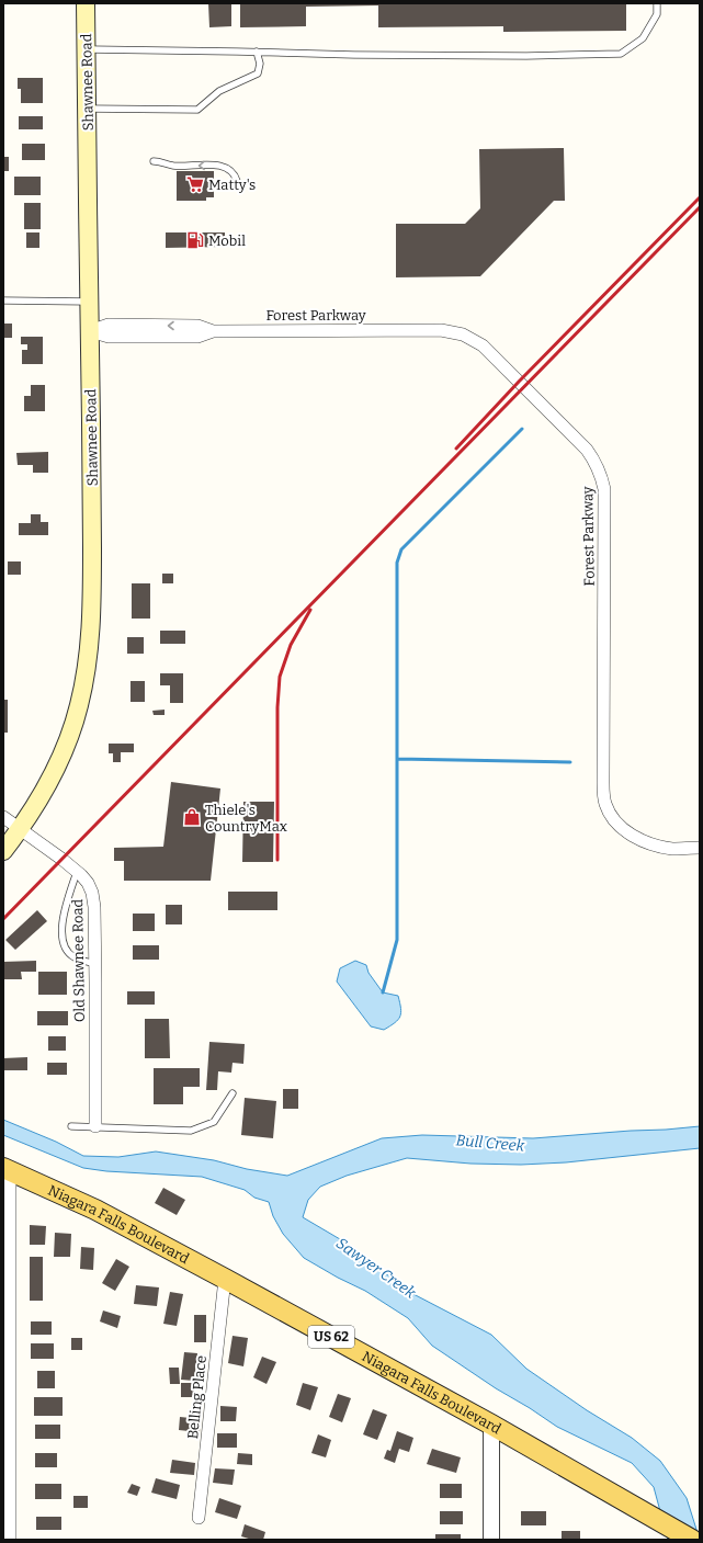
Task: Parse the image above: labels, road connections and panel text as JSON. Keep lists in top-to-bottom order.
{
  "streets": {
    "main road": ["Shawnee Road", "Niagara Falls Boulevard", "US 62"],
    "street": ["Forest Parkway", "Old Shawnee Road", "Belling Place"]
  },
  "crossings": [
    ["Shawnee Road", "Forest Parkway"],
    ["Shawnee Road", "Old Shawnee Road"],
    ["Niagara Falls Boulevard", "Belling Place"]
  ],
  "water": ["Bull Creek", "Sawyer Creek"],
  "places": {
    "supermarket": ["Matty's"],
    "fuel station": ["Mobil"],
    "shop": ["Thiele's CountryMax"]
  }
}
